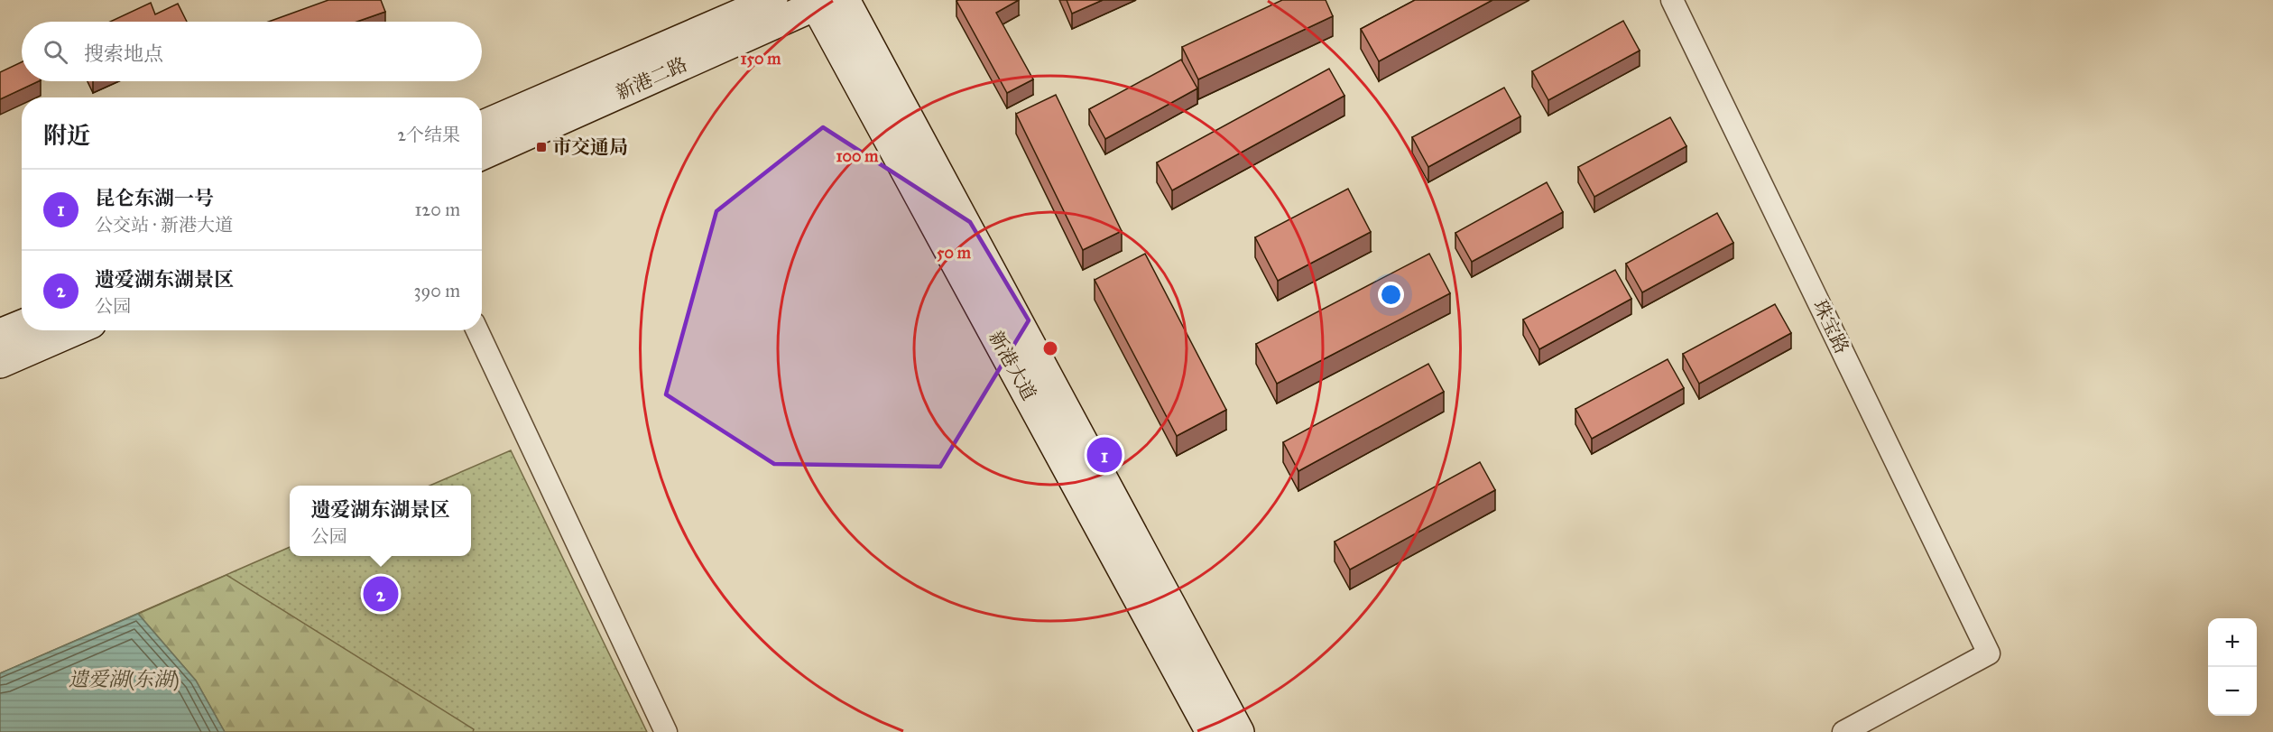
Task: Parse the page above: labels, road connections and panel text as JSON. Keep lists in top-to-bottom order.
{
  "streets": {
    "main road": ["新港二路", "新港大道"],
    "street": ["珠宝路"]
  },
  "crossings": [
    ["新港二路", "新港大道"]
  ],
  "water": ["遗爱湖(东湖)"],
  "places": {
    "transit": ["市交通局"]
  },
  "page": {
    "search": "搜索地点",
    "heading": ["附近", "2个结果"],
    "list": [
      {
        "mark": "1",
        "name": "昆仑东湖一号",
        "note": "公交站 · 新港大道",
        "value": "120 m"
      },
      {
        "mark": "2",
        "name": "遗爱湖东湖景区",
        "note": "公园",
        "value": "390 m"
      }
    ],
    "pins": ["1", "2"],
    "popup": ["遗爱湖东湖景区", "公园"],
    "map_buttons": ["+", "−"]
  },
  "rings": ["150 m", "100 m", "50 m"]
}
